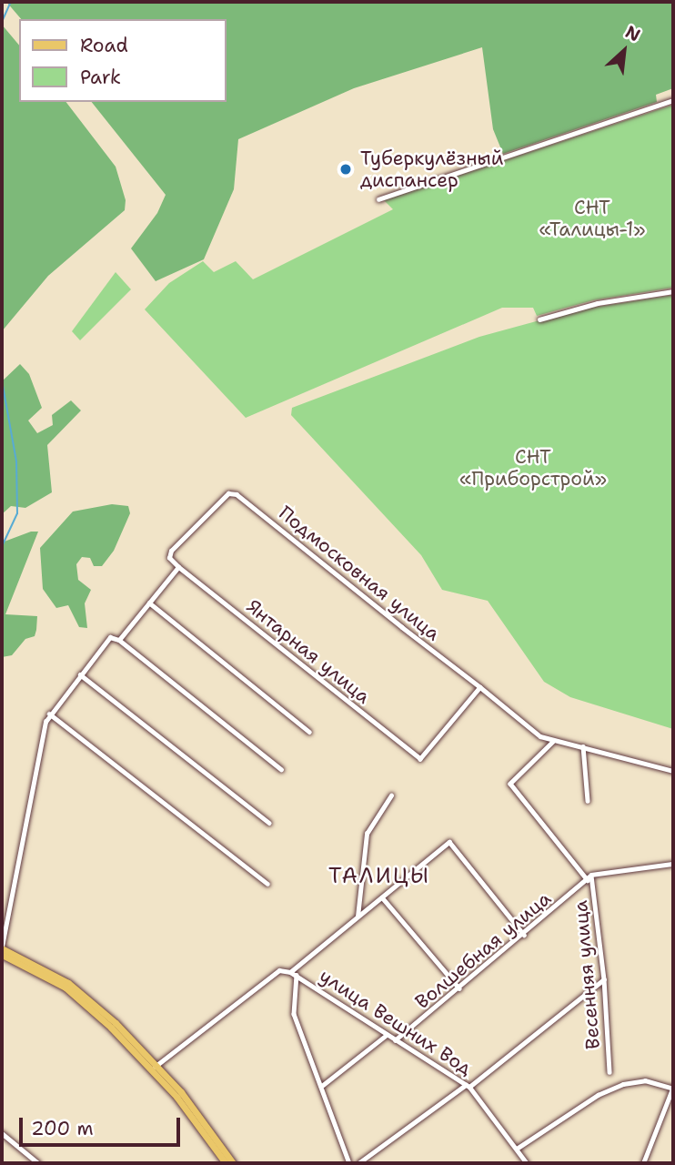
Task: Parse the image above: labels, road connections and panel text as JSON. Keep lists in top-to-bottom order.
{
  "streets": {
    "street": [
      "Подмосковная улица",
      "Янтарная улица",
      "Волшебная улица",
      "Весенняя улица",
      "улица Вешних Вод"
    ]
  },
  "crossings": [
    ["Подмосковная улица", "Янтарная улица"],
    ["Волшебная улица", "Весенняя улица"],
    ["Волшебная улица", "улица Вешних Вод"]
  ],
  "districts": ["ТАЛИЦЫ"],
  "parks": ["СНТ «Талицы-1»", "СНТ «Приборстрой»"],
  "places": ["Туберкулёзный диспансер"],
  "legend": ["Road", "Park"],
  "scale_bar": "200 m",
  "north": "top right"
}
